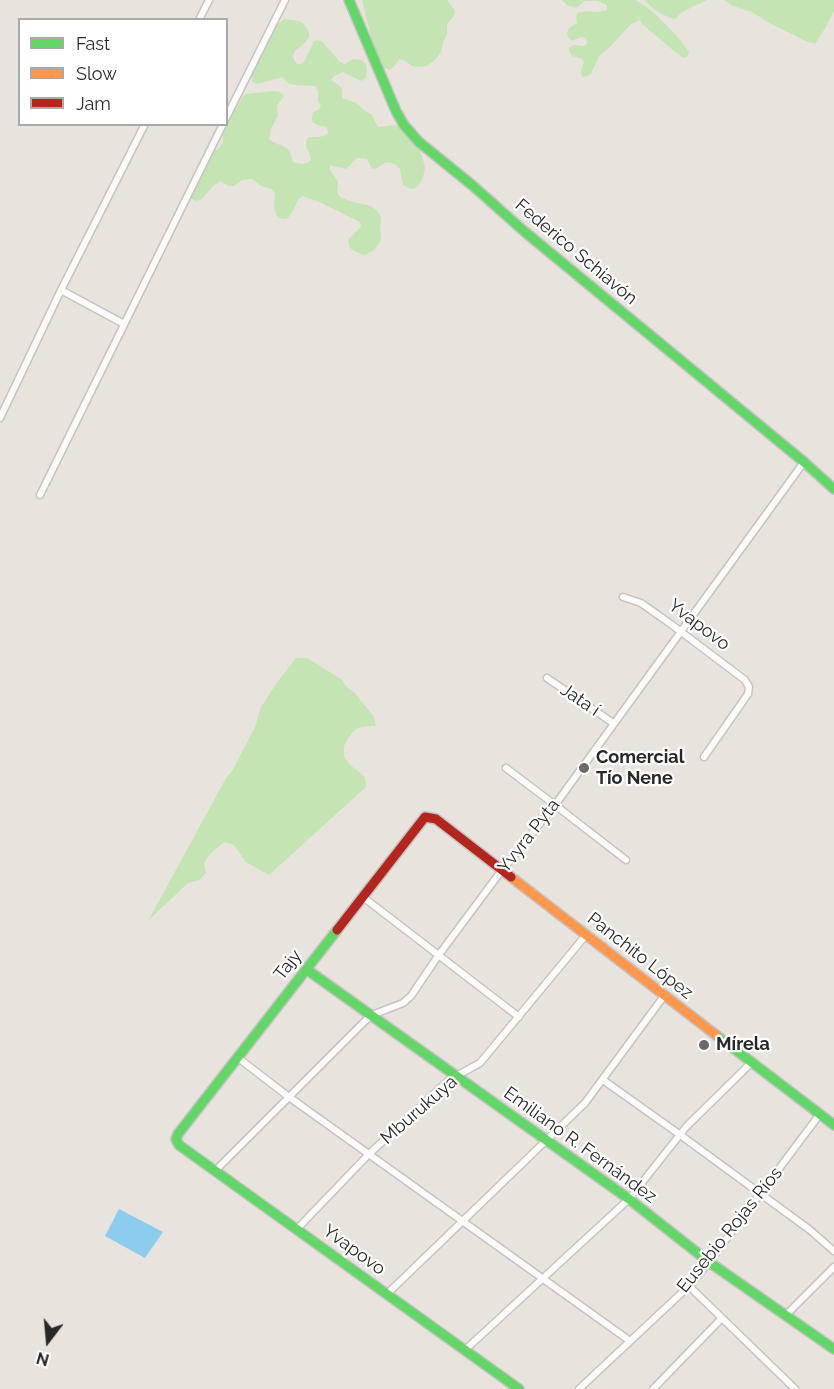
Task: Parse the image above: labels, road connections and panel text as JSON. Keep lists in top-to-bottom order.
{
  "streets": {
    "street": [
      "Federico Schiavón",
      "Yvapovo",
      "Jata í",
      "Yvyra Pyta",
      "Panchito López",
      "Tajy",
      "Mburukuya",
      "Emiliano R. Fernández",
      "Eusebio Rojas Ríos"
    ]
  },
  "crossings": [
    ["Federico Schiavón", "Yvyra Pyta"],
    ["Yvapovo", "Yvyra Pyta"],
    ["Yvapovo", "Tajy"],
    ["Yvapovo", "Mburukuya"],
    ["Jata í", "Yvyra Pyta"],
    ["Yvyra Pyta", "Panchito López"],
    ["Yvyra Pyta", "Emiliano R. Fernández"],
    ["Panchito López", "Tajy"],
    ["Panchito López", "Mburukuya"],
    ["Panchito López", "Eusebio Rojas Ríos"],
    ["Tajy", "Emiliano R. Fernández"],
    ["Mburukuya", "Emiliano R. Fernández"],
    ["Emiliano R. Fernández", "Eusebio Rojas Ríos"]
  ],
  "places": ["Comercial Tío Nene", "Mírela"],
  "legend": ["Fast", "Slow", "Jam"],
  "north": "bottom"
}
